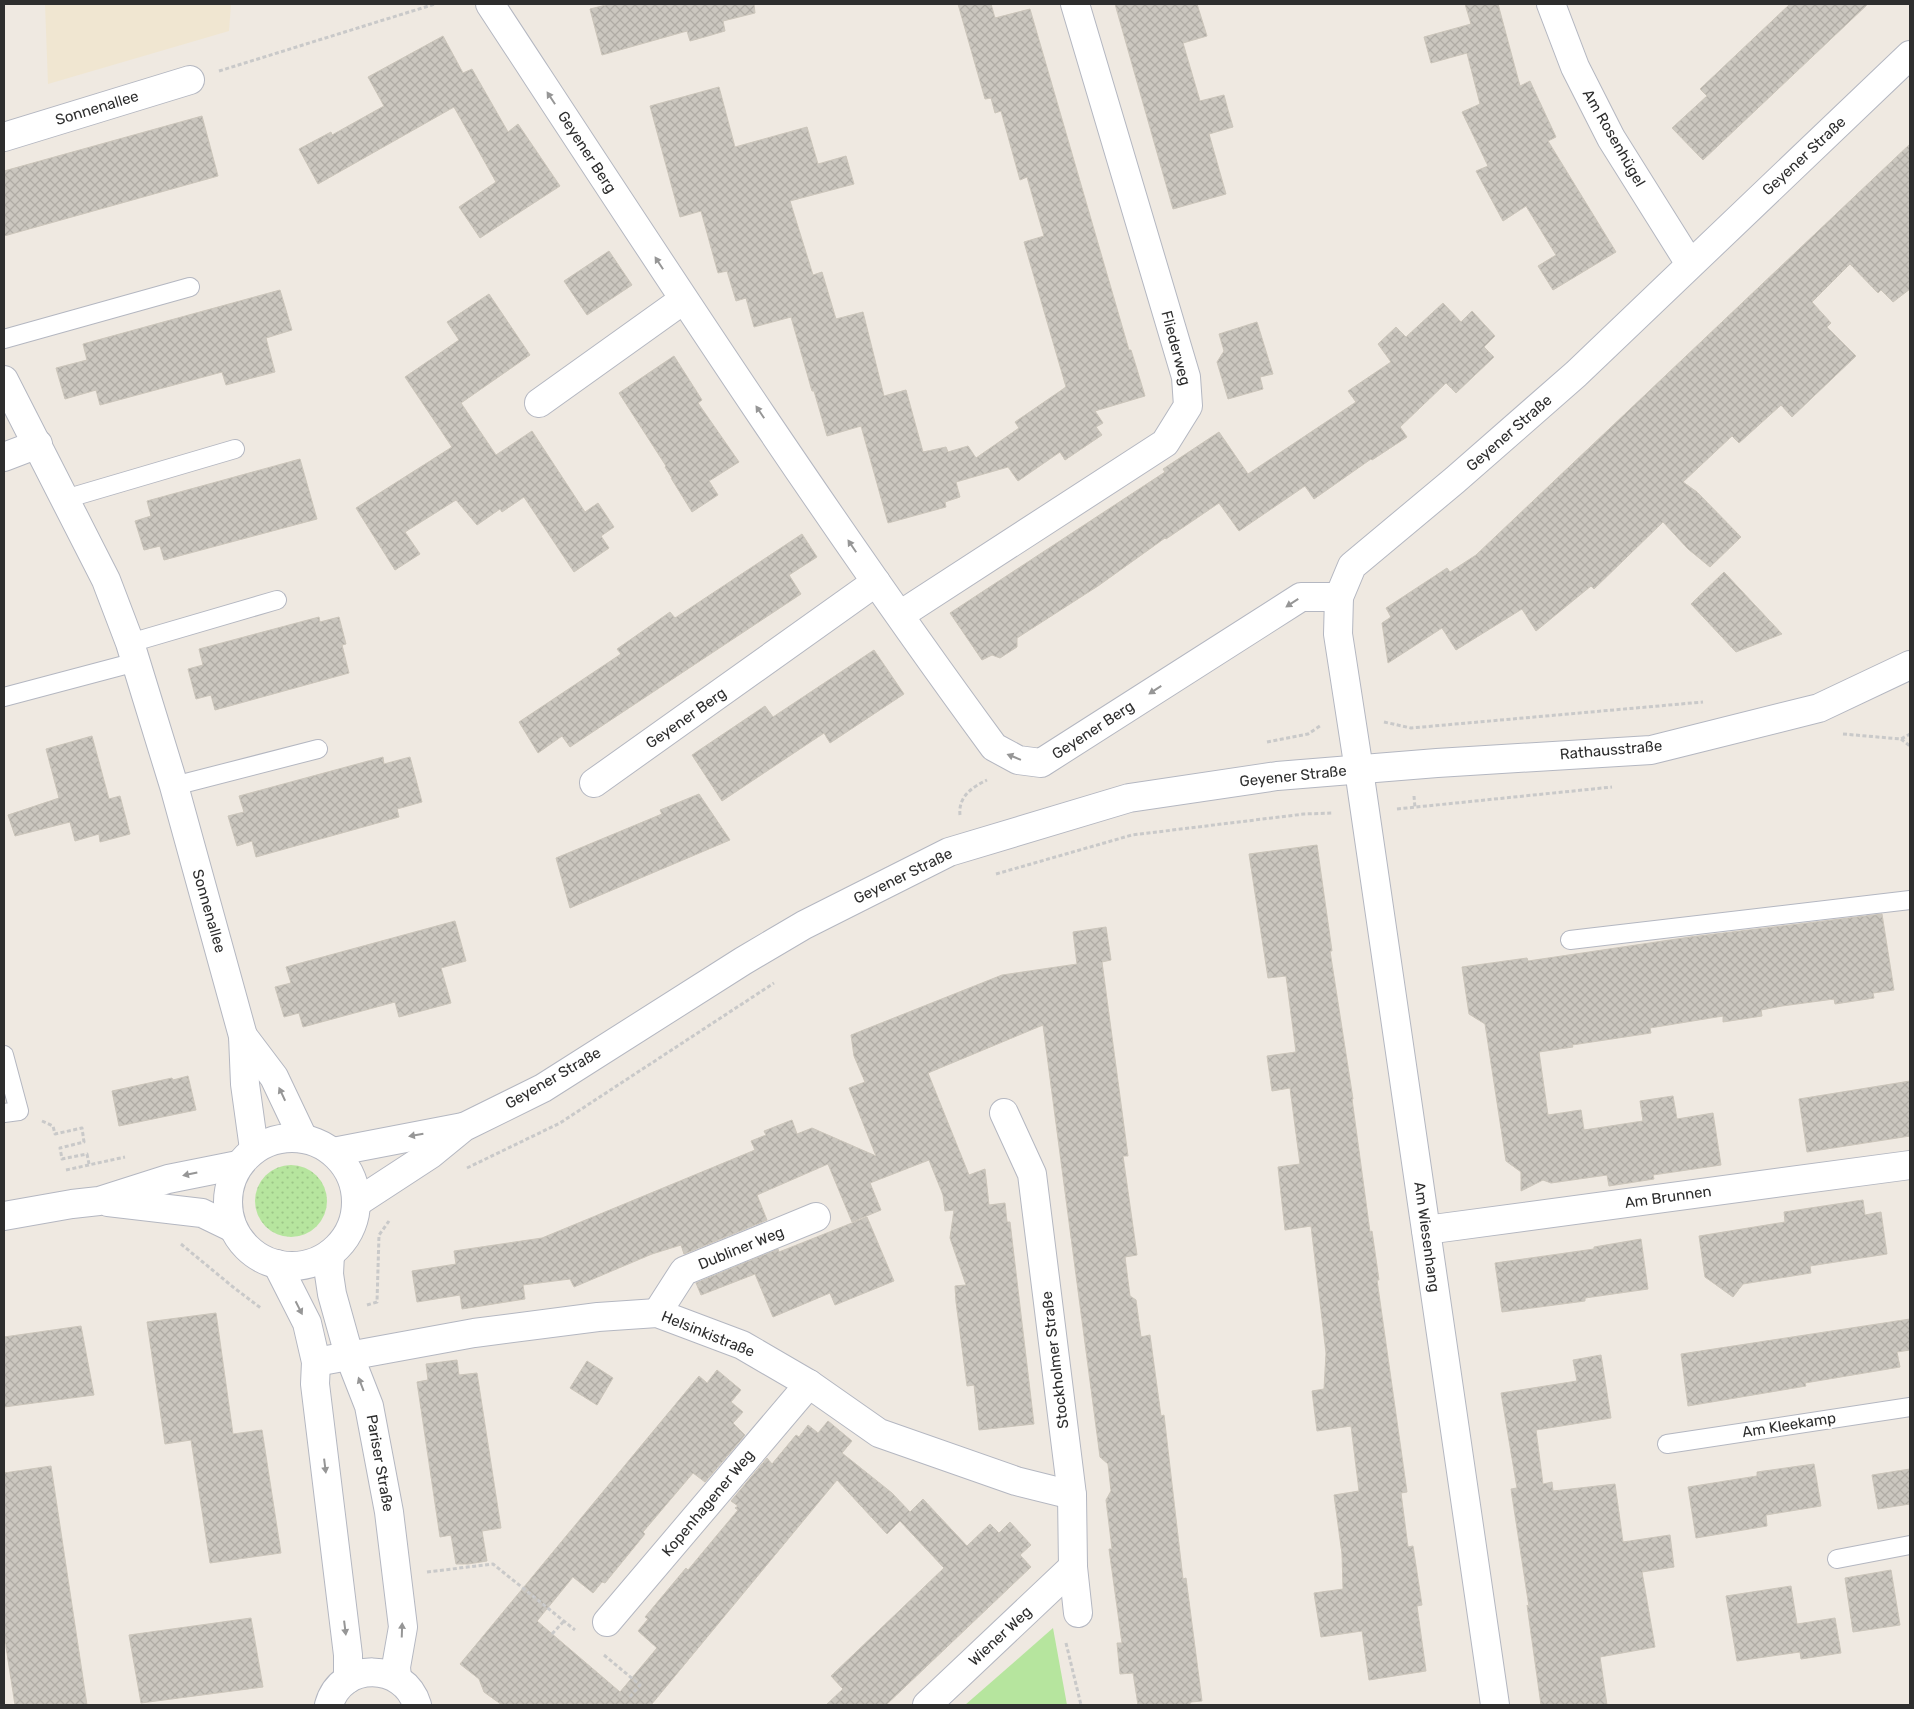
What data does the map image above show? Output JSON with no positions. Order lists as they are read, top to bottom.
{
  "streets": {
    "street": [
      "Sonnenallee",
      "Am Rosenhügel",
      "Geyener Berg",
      "Geyener Straße",
      "Fliederweg",
      "Rathausstraße",
      "Am Brunnen",
      "Am Wiesenhang",
      "Dubliner Weg",
      "Helsinkistraße",
      "Stockholmer Straße",
      "Pariser Straße",
      "Kopenhagener Weg",
      "Wiener Weg"
    ],
    "lane": ["Am Kleekamp"]
  },
  "crossings": [
    ["Sonnenallee", "Geyener Straße"],
    ["Sonnenallee", "Pariser Straße"],
    ["Am Rosenhügel", "Geyener Straße"],
    ["Geyener Berg", "Geyener Straße"],
    ["Geyener Berg", "Fliederweg"],
    ["Geyener Straße", "Rathausstraße"],
    ["Geyener Straße", "Am Wiesenhang"],
    ["Geyener Straße", "Pariser Straße"],
    ["Rathausstraße", "Am Wiesenhang"],
    ["Am Brunnen", "Am Wiesenhang"],
    ["Dubliner Weg", "Helsinkistraße"],
    ["Helsinkistraße", "Stockholmer Straße"],
    ["Helsinkistraße", "Pariser Straße"],
    ["Helsinkistraße", "Kopenhagener Weg"],
    ["Stockholmer Straße", "Wiener Weg"]
  ]
}
